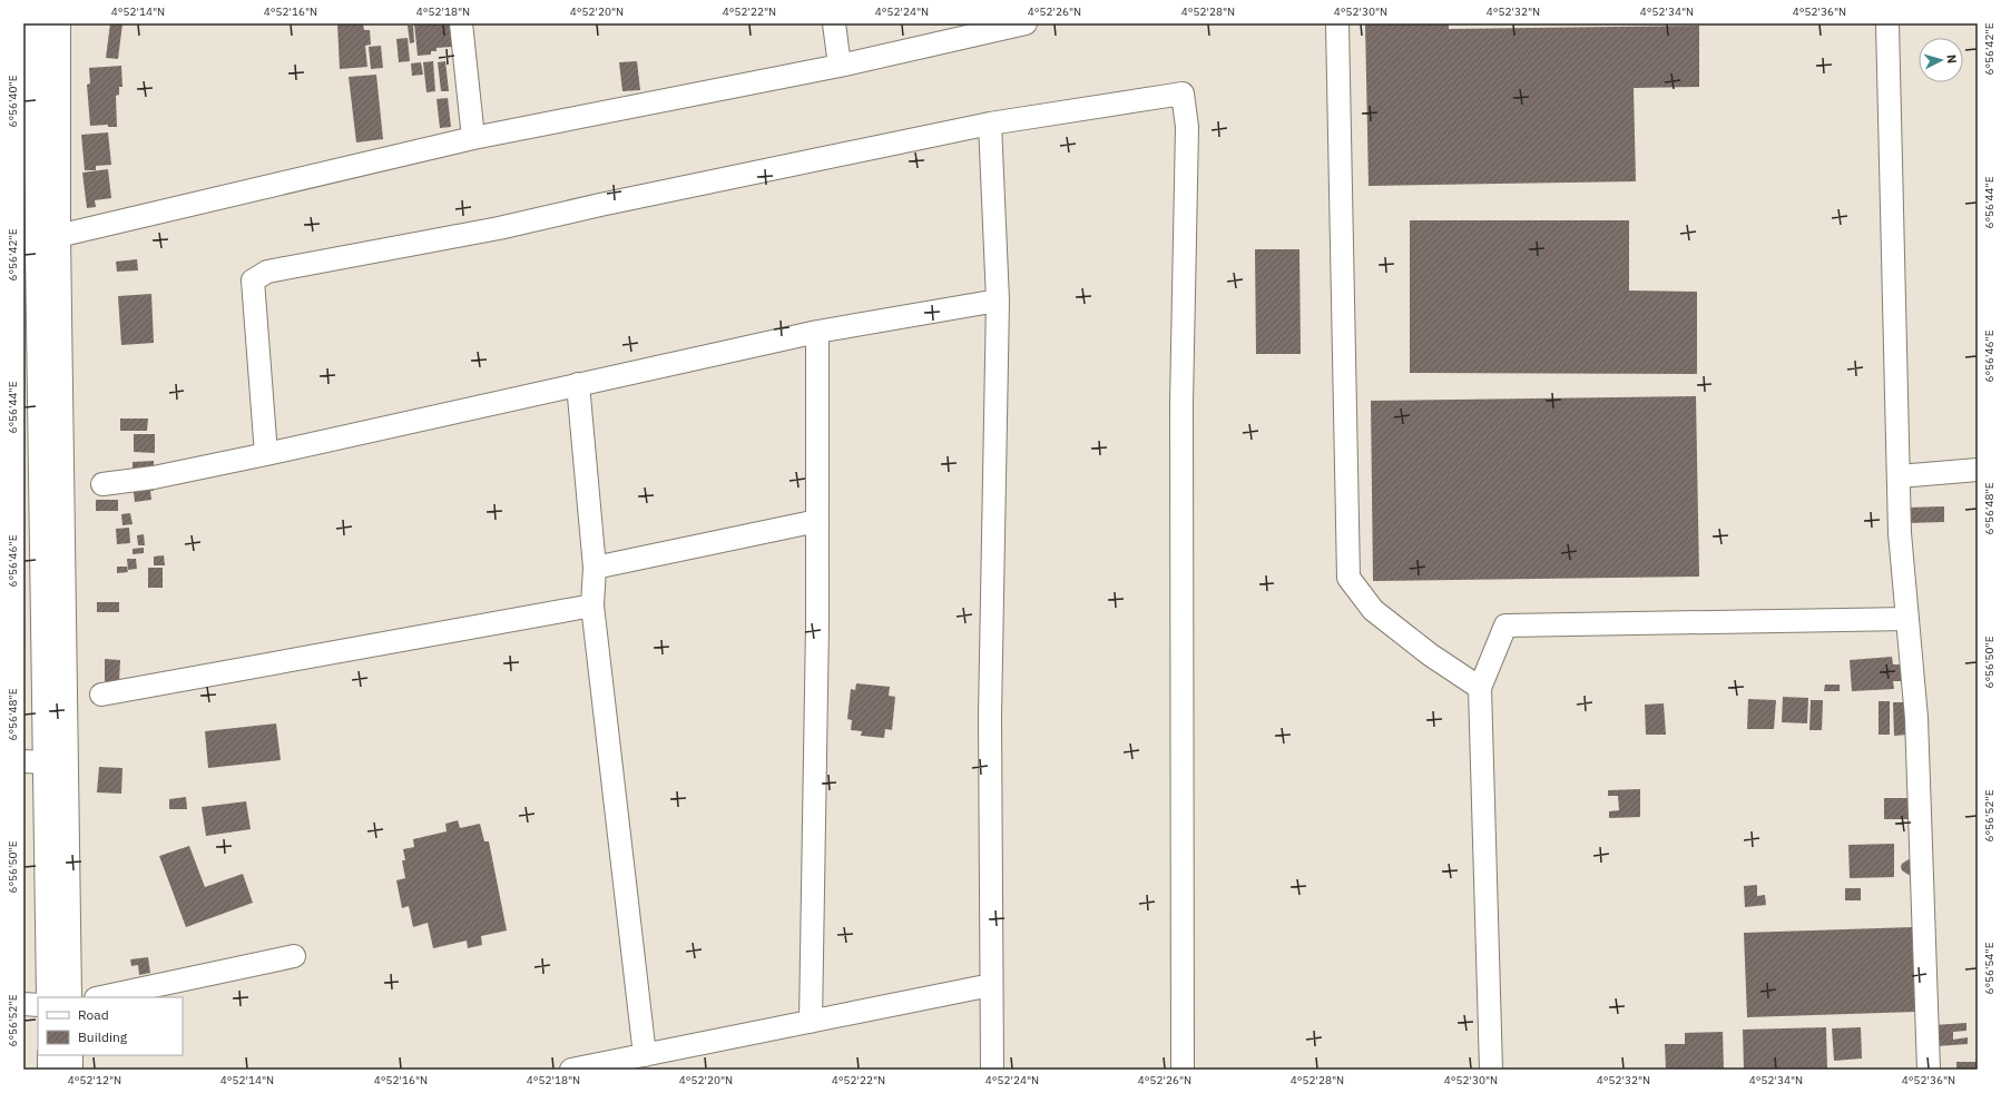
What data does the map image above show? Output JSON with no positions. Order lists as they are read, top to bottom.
{
  "legend": ["Road", "Building"],
  "north": "right",
  "coordinates": [
    "4°52'14\"N",
    "4°52'16\"N",
    "4°52'18\"N",
    "4°52'20\"N",
    "4°52'22\"N",
    "4°52'24\"N",
    "4°52'26\"N",
    "4°52'28\"N",
    "4°52'30\"N",
    "4°52'32\"N",
    "4°52'34\"N",
    "4°52'36\"N",
    "6°56'42\"E",
    "6°56'40\"E",
    "6°56'44\"E",
    "6°56'46\"E",
    "6°56'48\"E",
    "6°56'50\"E",
    "6°56'52\"E",
    "6°56'54\"E",
    "4°52'12\"N"
  ]
}
